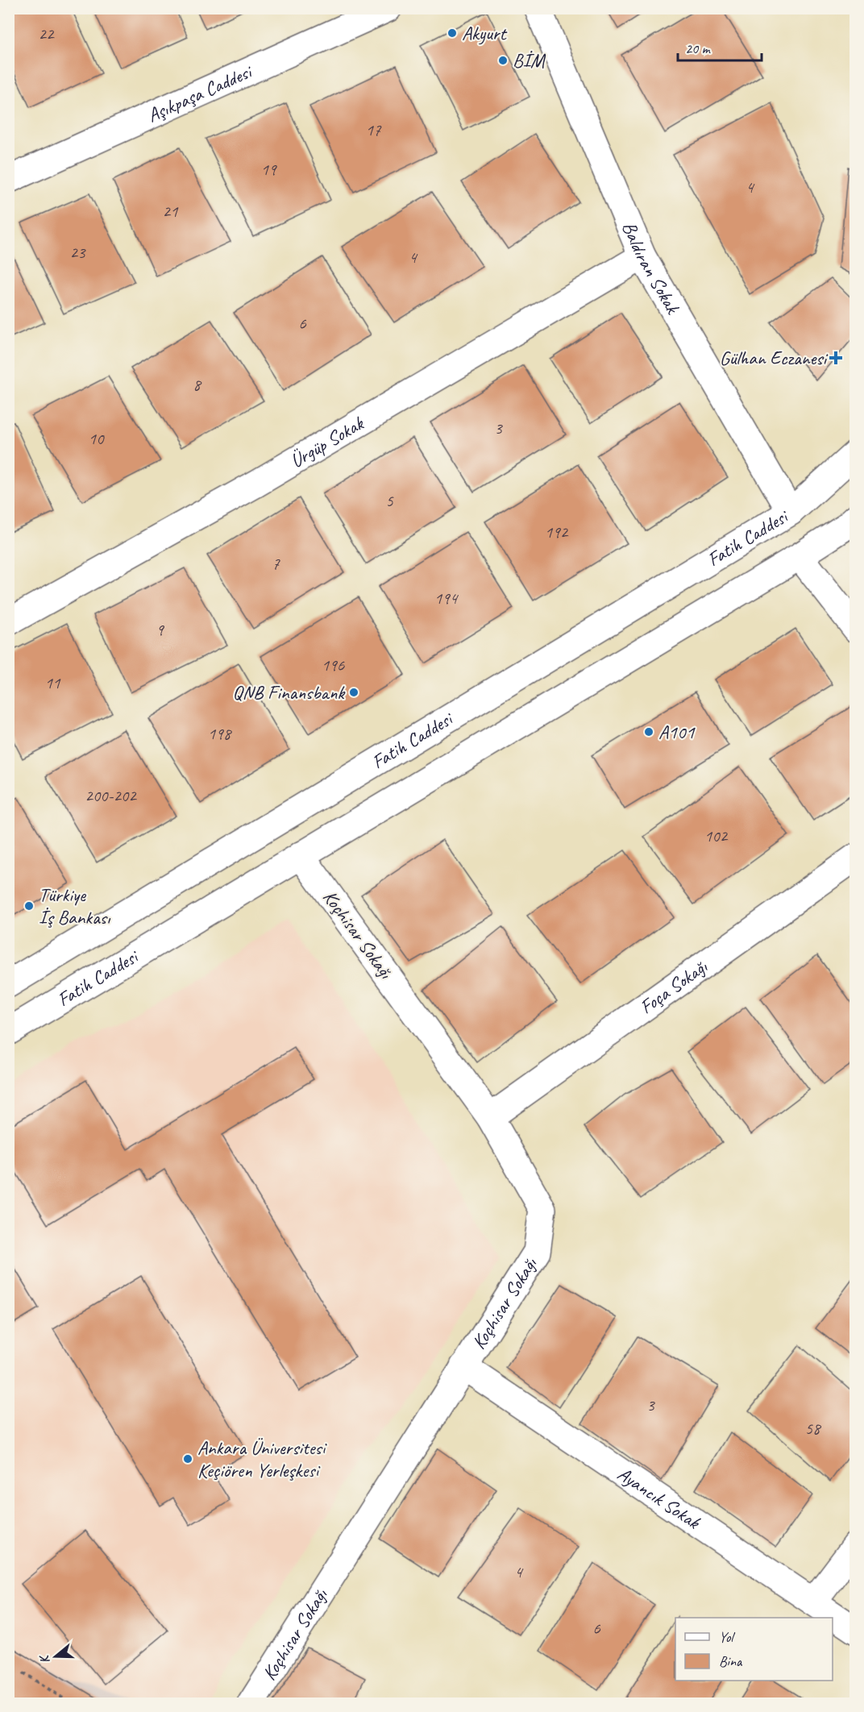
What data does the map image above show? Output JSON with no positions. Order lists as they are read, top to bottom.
{
  "streets": {
    "street": [
      "Aşıkpaşa Caddesi",
      "Baldıran Sokak",
      "Ürgüp Sokak",
      "Fatih Caddesi",
      "Koçhisar Sokağı",
      "Foça Sokağı",
      "Ayancık Sokak"
    ]
  },
  "crossings": [
    ["Baldıran Sokak", "Ürgüp Sokak"],
    ["Baldıran Sokak", "Fatih Caddesi"],
    ["Fatih Caddesi", "Koçhisar Sokağı"],
    ["Koçhisar Sokağı", "Foça Sokağı"],
    ["Koçhisar Sokağı", "Ayancık Sokak"]
  ],
  "places": {
    "other": [
      "Akyurt",
      "BİM",
      "QNB Finansbank",
      "A101",
      "Türkiye İş Bankası",
      "Ankara Üniversitesi Keçiören Yerleşkesi"
    ],
    "health": ["Gülhan Eczanesi"]
  },
  "house_numbers": [
    "22",
    "17",
    "19",
    "4",
    "21",
    "23",
    "4",
    "6",
    "8",
    "3",
    "10",
    "5",
    "192",
    "7",
    "194",
    "9",
    "196",
    "11",
    "198",
    "200-202",
    "102",
    "3",
    "58",
    "4",
    "6"
  ],
  "legend": ["Yol", "Bina"],
  "scale_bar": "20 m",
  "north": "left"
}
